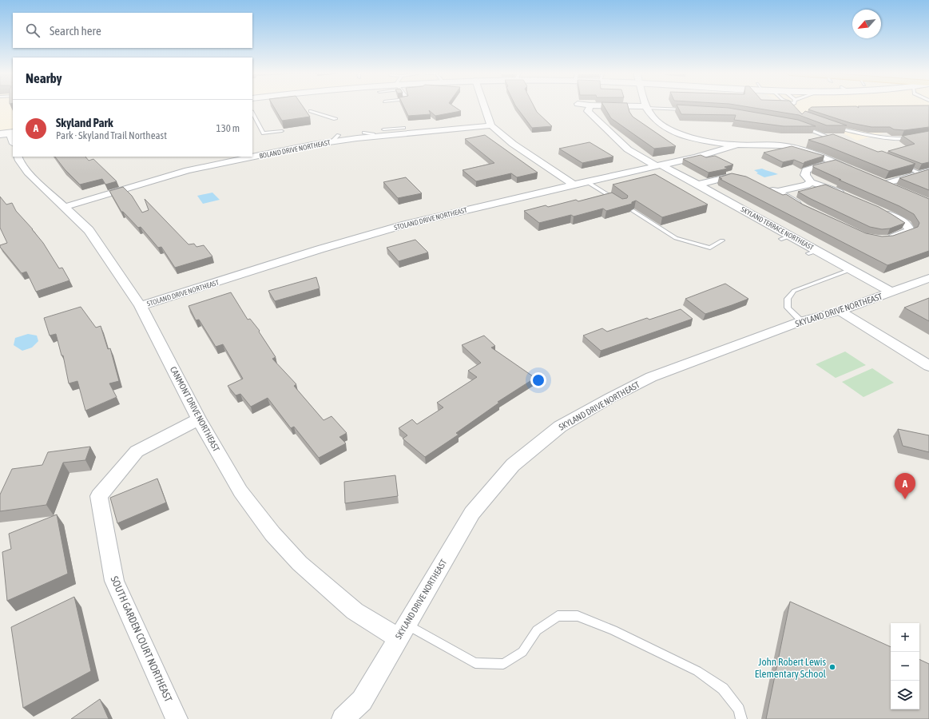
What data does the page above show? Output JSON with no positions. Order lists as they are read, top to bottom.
{
  "streets": {
    "street": [
      "BOLAND DRIVE NORTHEAST",
      "STOLAND DRIVE NORTHEAST",
      "SKYLAND TERRACE NORTHEAST",
      "SKYLAND DRIVE NORTHEAST",
      "CANMONT DRIVE NORTHEAST",
      "SOUTH GARDEN COURT NORTHEAST"
    ]
  },
  "crossings": [
    ["BOLAND DRIVE NORTHEAST", "CANMONT DRIVE NORTHEAST"],
    ["STOLAND DRIVE NORTHEAST", "SKYLAND TERRACE NORTHEAST"],
    ["STOLAND DRIVE NORTHEAST", "CANMONT DRIVE NORTHEAST"],
    ["SKYLAND TERRACE NORTHEAST", "SKYLAND DRIVE NORTHEAST"],
    ["SKYLAND DRIVE NORTHEAST", "CANMONT DRIVE NORTHEAST"],
    ["CANMONT DRIVE NORTHEAST", "SOUTH GARDEN COURT NORTHEAST"]
  ],
  "places": ["John Robert Lewis Elementary School"],
  "north": "bottom left",
  "page": {
    "search": "Search here",
    "heading": "Nearby",
    "list": [
      {
        "mark": "A",
        "name": "Skyland Park",
        "note": "Park · Skyland Trail Northeast",
        "value": "130 m"
      }
    ],
    "pins": "A",
    "map_buttons": ["+", "−"]
  }
}
